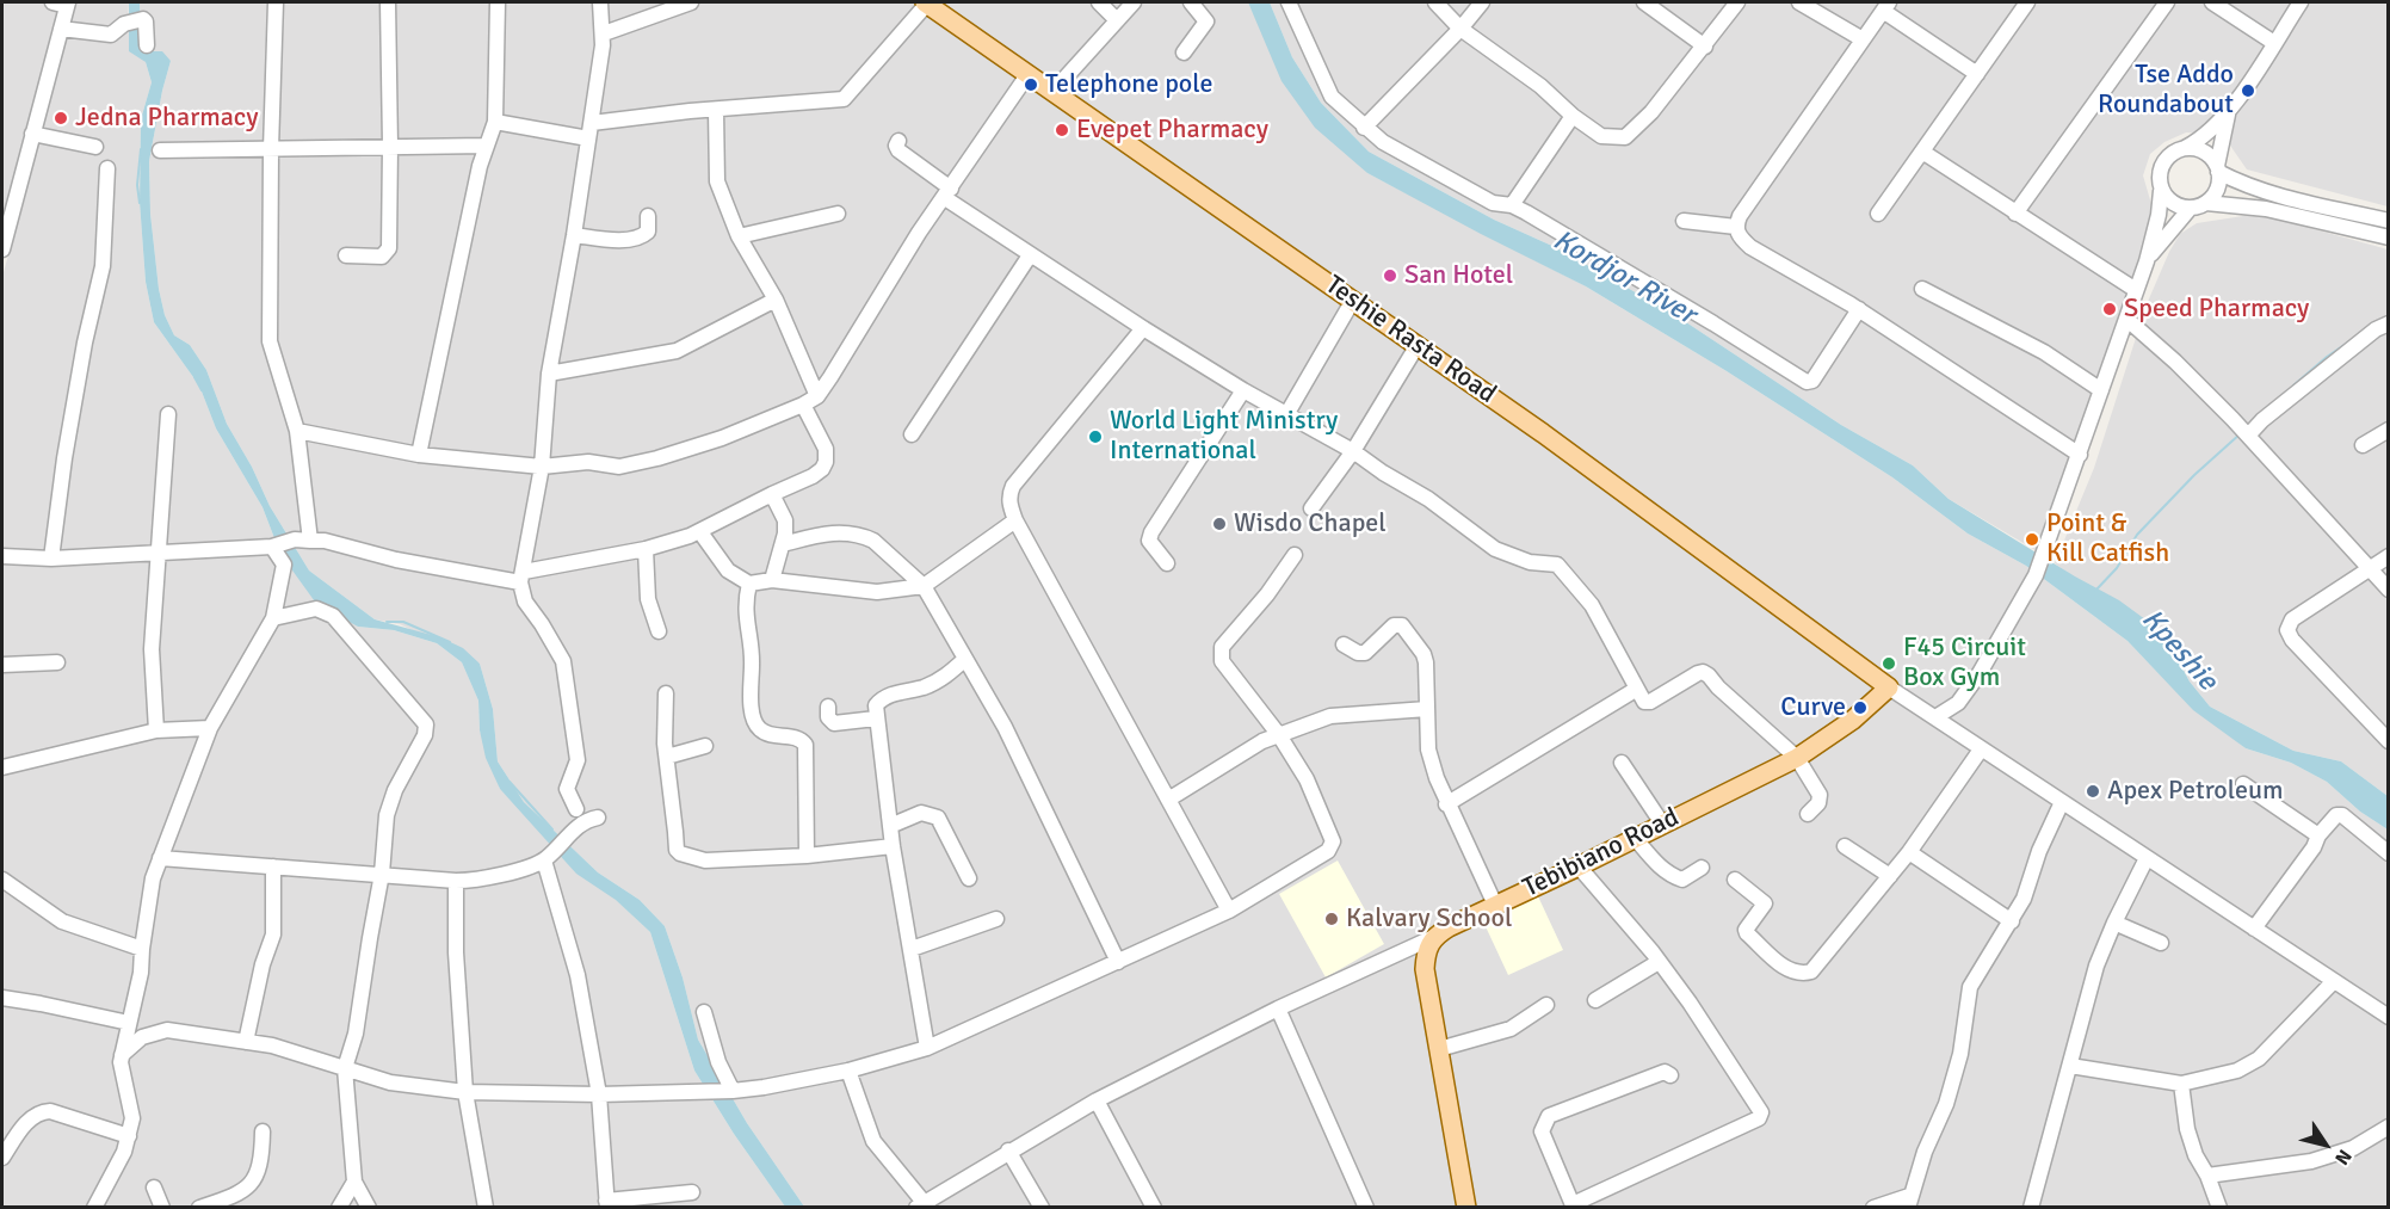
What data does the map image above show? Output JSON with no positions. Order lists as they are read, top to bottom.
{
  "streets": {
    "main road": ["Teshie Rasta Road", "Tebibiano Road"]
  },
  "crossings": [
    ["Teshie Rasta Road", "Tebibiano Road"]
  ],
  "water": ["Kordjor River", "Kpeshie"],
  "places": [
    "Telephone pole",
    "Tse Addo Roundabout",
    "Jedna Pharmacy",
    "Evepet Pharmacy",
    "San Hotel",
    "Speed Pharmacy",
    "World Light Ministry International",
    "Wisdo Chapel",
    "Point & Kill Catfish",
    "F45 Circuit Box Gym",
    "Curve",
    "Apex Petroleum",
    "Kalvary School"
  ],
  "north": "bottom right"
}
